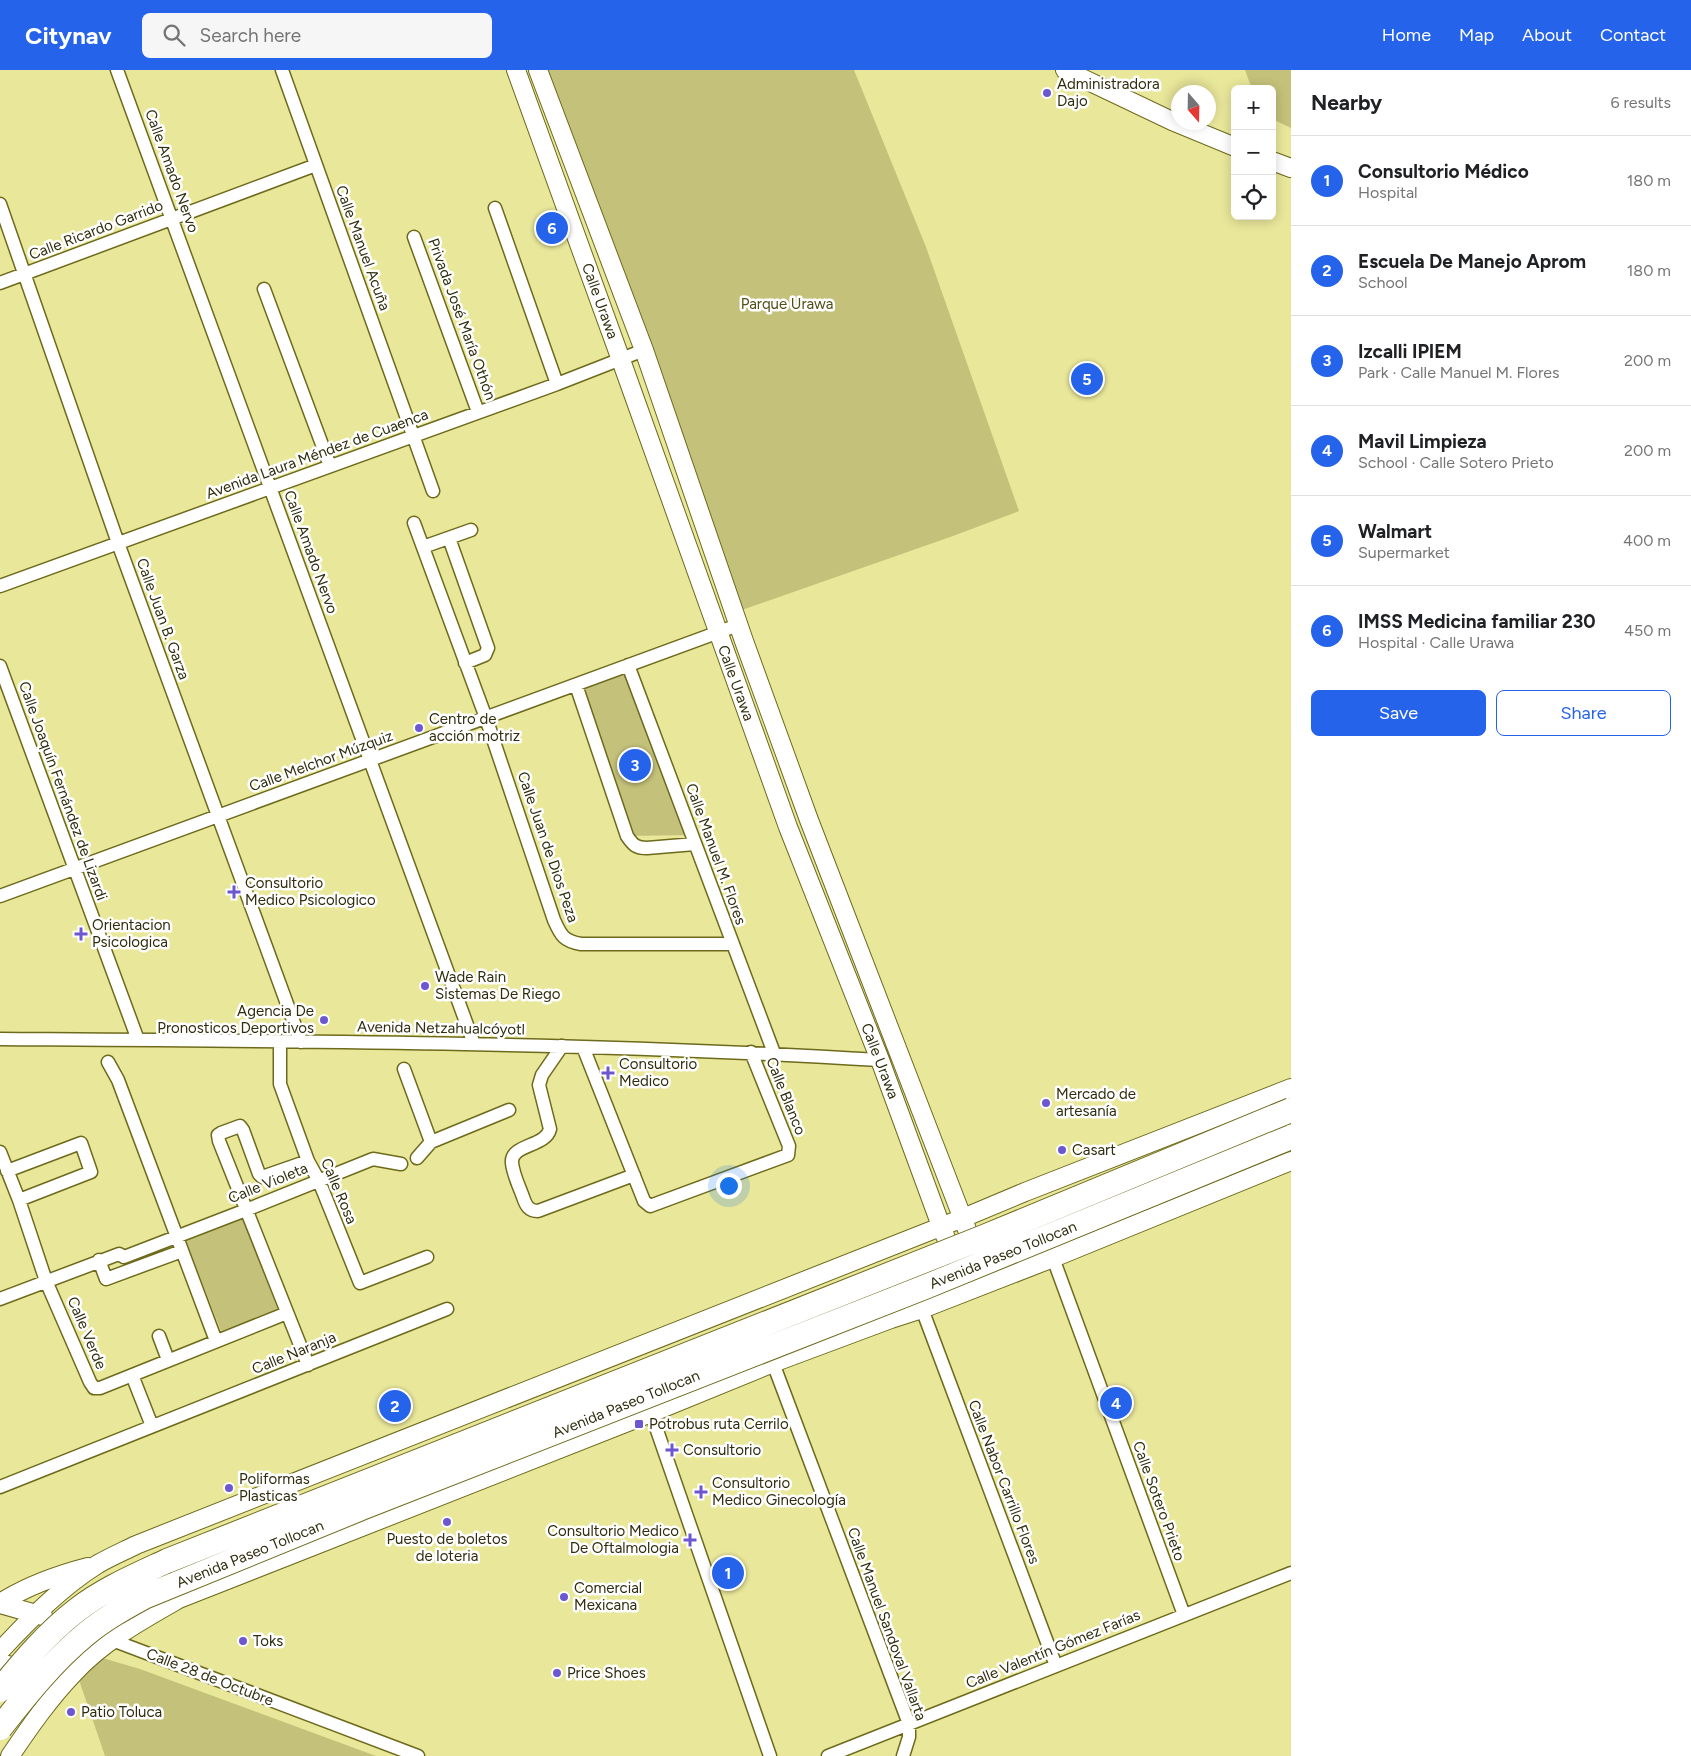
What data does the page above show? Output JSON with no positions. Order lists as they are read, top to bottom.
{
  "streets": {
    "highway": ["Avenida Paseo Tollocan"],
    "main road": ["Calle Urawa", "Calle 28 de Octubre"],
    "street": [
      "Calle Amado Nervo",
      "Calle Ricardo Garrido",
      "Calle Manuel Acuña",
      "Privada José María Othón",
      "Avenida Laura Méndez de Cuaenca",
      "Calle Juan B. Garza",
      "Calle Melchor Múzquiz",
      "Calle Joaquín Fernández de Lizardi",
      "Calle Juan de Dios Peza",
      "Calle Manuel M. Flores",
      "Avenida Netzahualcóyotl",
      "Calle Blanco",
      "Calle Violeta",
      "Calle Rosa",
      "Calle Verde",
      "Calle Naranja",
      "Calle Nabor Carrillo Flores",
      "Calle Sotero Prieto",
      "Calle Manuel Sandoval Vallarta",
      "Calle Valentín Gómez Farías"
    ]
  },
  "crossings": [
    ["Calle Amado Nervo", "Calle Ricardo Garrido"],
    ["Calle Amado Nervo", "Avenida Laura Méndez de Cuaenca"],
    ["Calle Amado Nervo", "Calle Melchor Múzquiz"],
    ["Calle Amado Nervo", "Avenida Netzahualcóyotl"],
    ["Calle Ricardo Garrido", "Calle Manuel Acuña"],
    ["Calle Ricardo Garrido", "Calle Juan B. Garza"],
    ["Calle Manuel Acuña", "Avenida Laura Méndez de Cuaenca"],
    ["Calle Urawa", "Avenida Laura Méndez de Cuaenca"],
    ["Calle Urawa", "Calle Melchor Múzquiz"],
    ["Calle Urawa", "Avenida Netzahualcóyotl"],
    ["Calle Urawa", "Avenida Paseo Tollocan"],
    ["Privada José María Othón", "Avenida Laura Méndez de Cuaenca"],
    ["Avenida Laura Méndez de Cuaenca", "Calle Juan B. Garza"],
    ["Calle Juan B. Garza", "Calle Melchor Múzquiz"],
    ["Calle Juan B. Garza", "Avenida Netzahualcóyotl"],
    ["Calle Melchor Múzquiz", "Calle Joaquín Fernández de Lizardi"],
    ["Calle Melchor Múzquiz", "Calle Juan de Dios Peza"],
    ["Calle Melchor Múzquiz", "Calle Manuel M. Flores"],
    ["Calle Joaquín Fernández de Lizardi", "Avenida Netzahualcóyotl"],
    ["Calle Juan de Dios Peza", "Calle Manuel M. Flores"],
    ["Calle Manuel M. Flores", "Avenida Netzahualcóyotl"],
    ["Avenida Netzahualcóyotl", "Calle Blanco"],
    ["Avenida Netzahualcóyotl", "Calle Rosa"],
    ["Calle Violeta", "Calle Rosa"],
    ["Calle Violeta", "Calle Verde"],
    ["Avenida Paseo Tollocan", "Calle Nabor Carrillo Flores"],
    ["Avenida Paseo Tollocan", "Calle Sotero Prieto"],
    ["Avenida Paseo Tollocan", "Calle Manuel Sandoval Vallarta"],
    ["Avenida Paseo Tollocan", "Calle 28 de Octubre"],
    ["Calle Nabor Carrillo Flores", "Calle Valentín Gómez Farías"],
    ["Calle Sotero Prieto", "Calle Valentín Gómez Farías"],
    ["Calle Manuel Sandoval Vallarta", "Calle Valentín Gómez Farías"]
  ],
  "parks": ["Parque Urawa"],
  "places": {
    "other": [
      "Administradora Dajo",
      "Centro de acción motriz",
      "Wade Rain Sistemas De Riego",
      "Agencia De Pronosticos Deportivos",
      "Mercado de artesanía",
      "Casart",
      "Poliformas Plasticas",
      "Puesto de boletos de loteria",
      "Comercial Mexicana",
      "Toks",
      "Price Shoes",
      "Patio Toluca"
    ],
    "health": [
      "Consultorio Medico Psicologico",
      "Orientacion Psicologica",
      "Consultorio Medico",
      "Consultorio",
      "Consultorio Medico Ginecología",
      "Consultorio Medico De Oftalmologia"
    ],
    "transit": ["Potrobus ruta Cerrilo"]
  },
  "north": "bottom",
  "page": {
    "header": "Citynav",
    "search": "Search here",
    "nav": [
      "Home",
      "Map",
      "About",
      "Contact"
    ],
    "heading": ["Nearby", "6 results"],
    "map_buttons": ["+", "−"],
    "list": [
      {
        "mark": "1",
        "name": "Consultorio Médico",
        "note": "Hospital",
        "value": "180 m"
      },
      {
        "mark": "2",
        "name": "Escuela De Manejo Aprom",
        "note": "School",
        "value": "180 m"
      },
      {
        "mark": "3",
        "name": "Izcalli IPIEM",
        "note": "Park · Calle Manuel M. Flores",
        "value": "200 m"
      },
      {
        "mark": "4",
        "name": "Mavil Limpieza",
        "note": "School · Calle Sotero Prieto",
        "value": "200 m"
      },
      {
        "mark": "5",
        "name": "Walmart",
        "note": "Supermarket",
        "value": "400 m"
      },
      {
        "mark": "6",
        "name": "IMSS Medicina familiar 230",
        "note": "Hospital · Calle Urawa",
        "value": "450 m"
      }
    ],
    "pins": [
      "6",
      "5",
      "3",
      "4",
      "2",
      "1"
    ],
    "buttons": ["Save", "Share"]
  }
}
